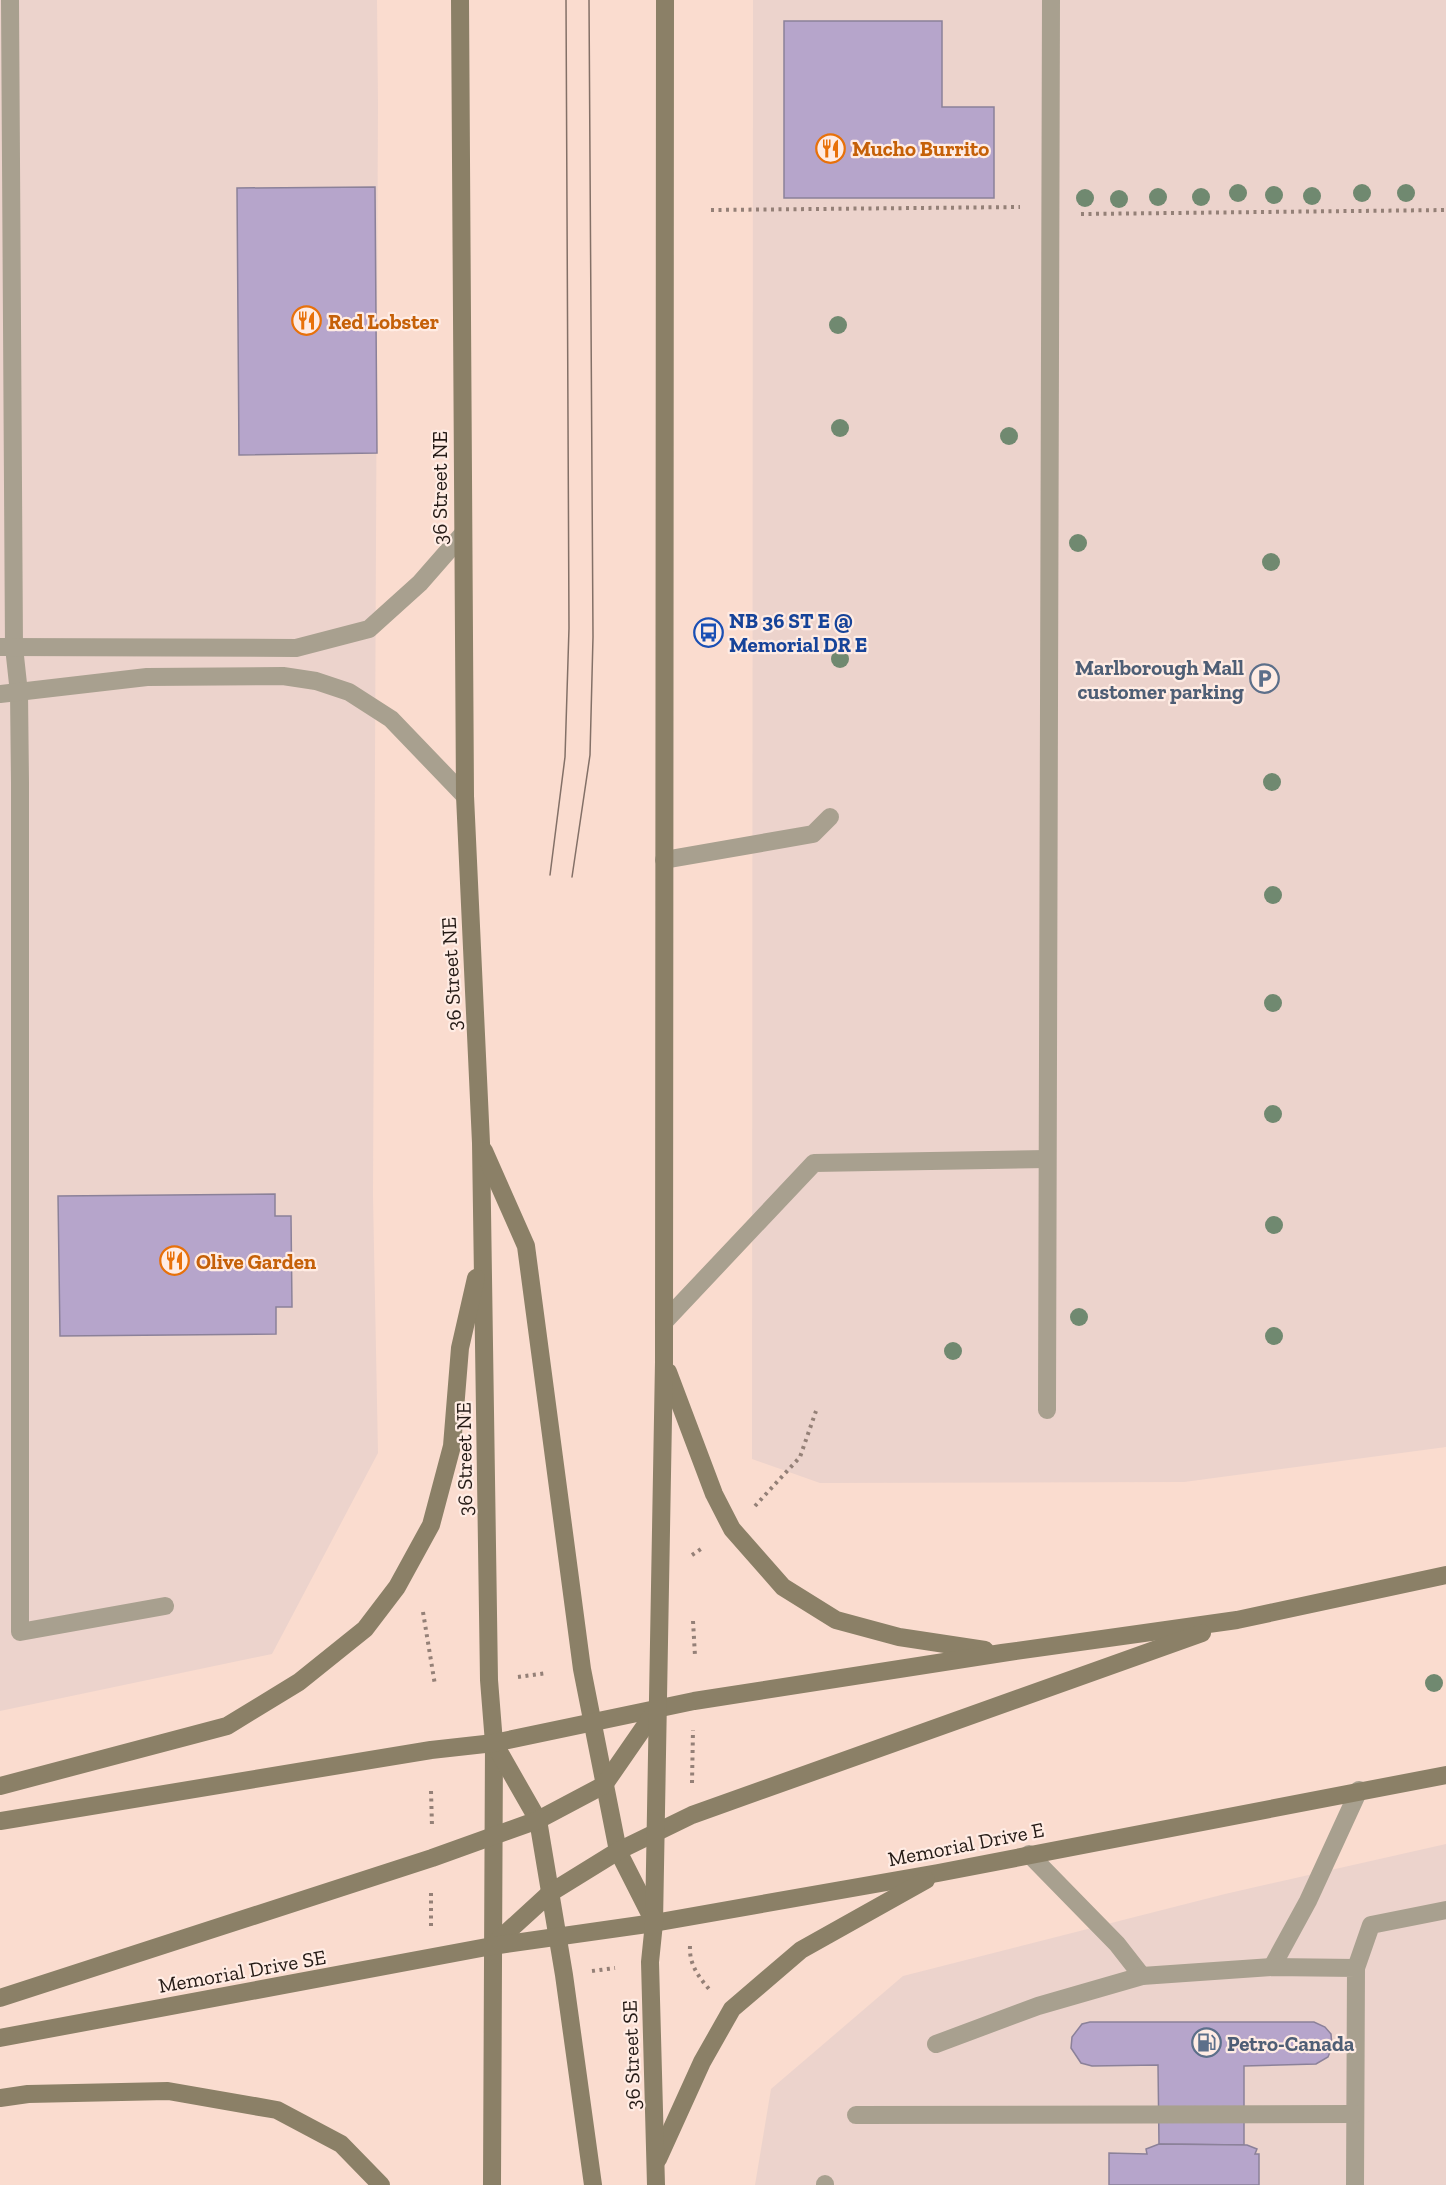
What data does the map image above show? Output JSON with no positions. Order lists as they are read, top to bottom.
{
  "streets": {
    "main road": [
      "36 Street NE",
      "Memorial Drive E",
      "Memorial Drive SE",
      "36 Street SE"
    ]
  },
  "crossings": [
    ["36 Street NE", "Memorial Drive E"],
    ["36 Street NE", "Memorial Drive SE"],
    ["Memorial Drive E", "Memorial Drive SE"],
    ["Memorial Drive E", "36 Street SE"]
  ],
  "places": {
    "restaurant": ["Mucho Burrito", "Red Lobster", "Olive Garden"],
    "bus stop": ["NB 36 ST E @ Memorial DR E"],
    "parking": ["Marlborough Mall customer parking"],
    "fuel station": ["Petro-Canada"]
  }
}
